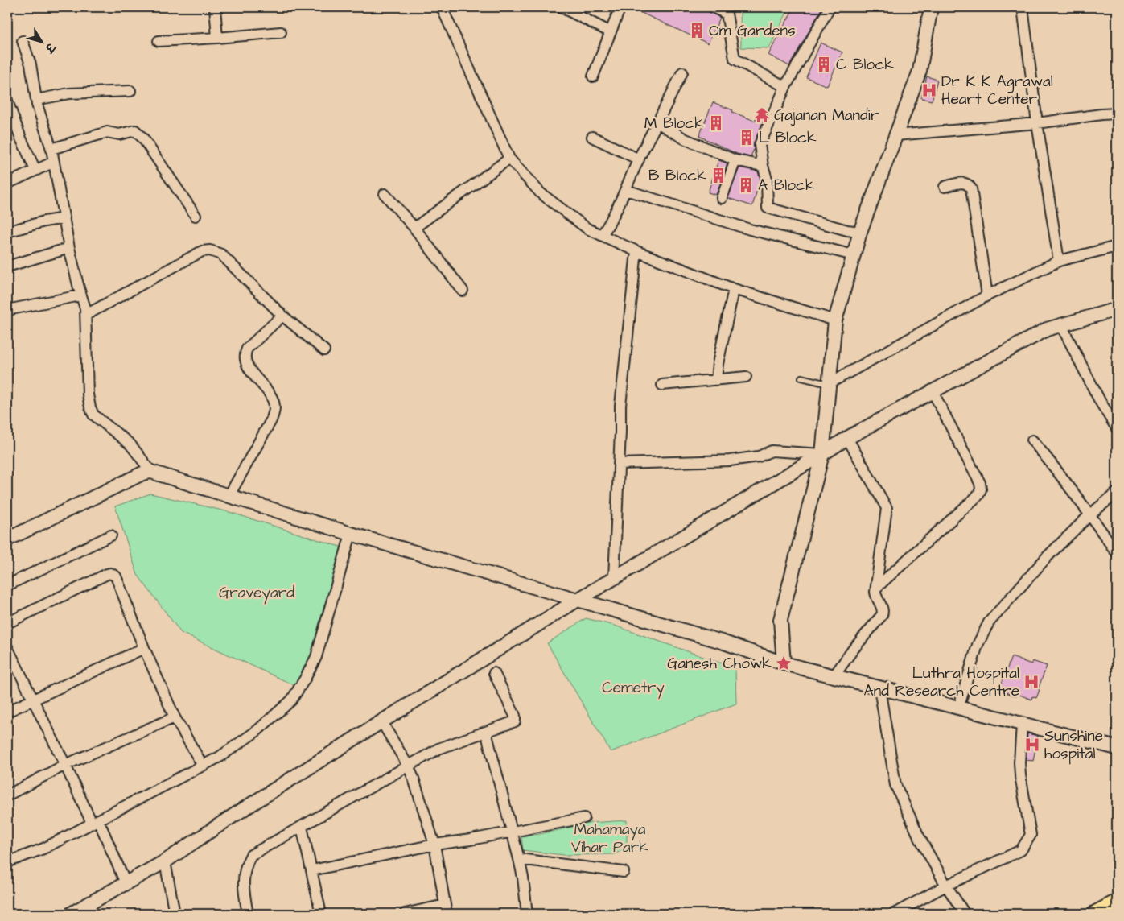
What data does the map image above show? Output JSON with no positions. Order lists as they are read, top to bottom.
{
  "parks": ["Graveyard", "Cemetry", "Mahamaya Vihar Park"],
  "places": {
    "building": [
      "Om Gardens",
      "C Block",
      "M Block",
      "L Block",
      "B Block",
      "A Block"
    ],
    "hospital": ["Dr K K Agrawal Heart Center", "Luthra Hospital And Research Centre", "Sunshine hospital"],
    "temple": ["Gajanan Mandir"],
    "place": ["Ganesh Chowk"]
  },
  "north": "bottom right"
}
